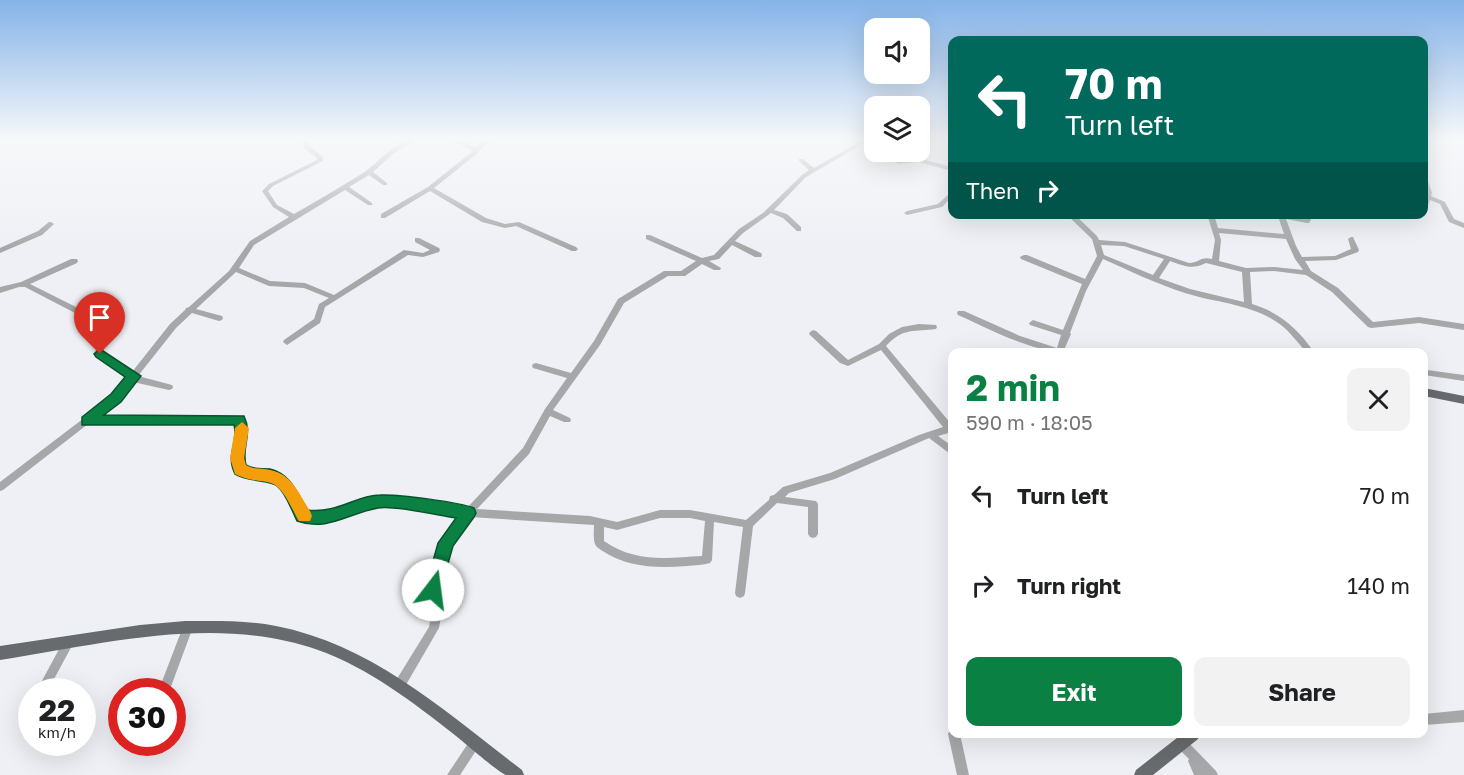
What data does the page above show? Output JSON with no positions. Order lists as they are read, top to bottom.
{
  "page": {
    "turn": ["70 m", "Turn left"],
    "then": "Then",
    "heading": ["2 min", "590 m · 18:05"],
    "list": [
      {
        "name": "Turn left",
        "value": "70 m"
      },
      {
        "name": "Turn right",
        "value": "140 m"
      }
    ],
    "buttons": ["Exit", "Share"],
    "speed": "22 km/h",
    "limit": "30"
  }
}
